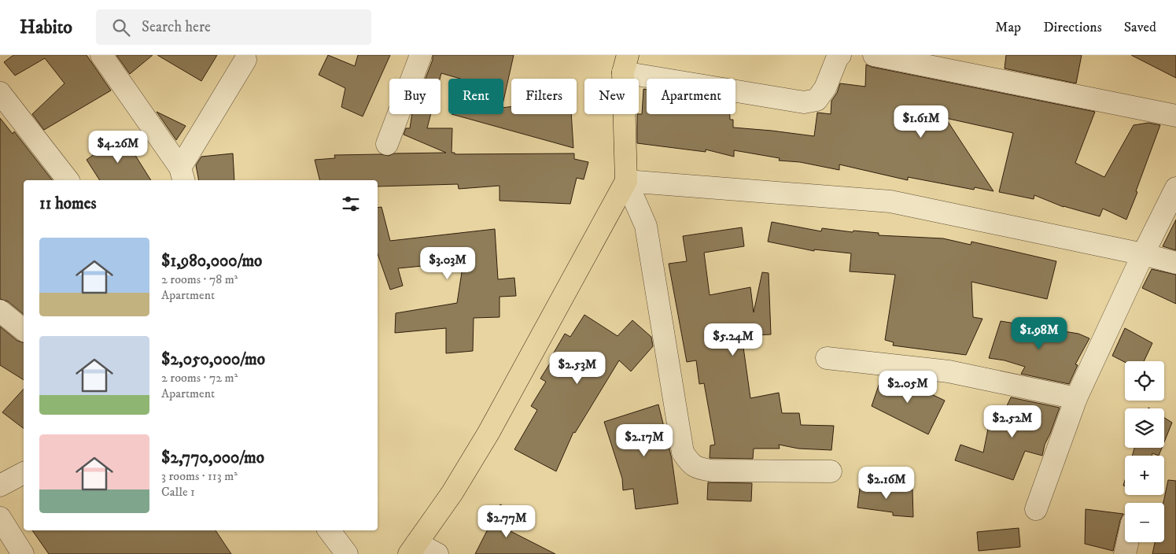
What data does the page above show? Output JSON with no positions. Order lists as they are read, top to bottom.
{
  "page": {
    "header": "Habito",
    "search": "Search here",
    "nav": ["Map", "Directions", "Saved"],
    "chip": [
      "Buy",
      "Rent",
      "Filters",
      "New",
      "Apartment"
    ],
    "price": [
      "$1.61M",
      "$4.26M",
      "$3.03M",
      "$1.98M",
      "$5.24M",
      "$2.53M",
      "$2.05M",
      "$2.52M",
      "$2.17M",
      "$2.16M",
      "$2.77M"
    ],
    "heading": "11 homes",
    "list": [
      {
        "name": "$1,980,000/mo",
        "note": "2 rooms · 78 m² · Apartment"
      },
      {
        "name": "$2,050,000/mo",
        "note": "2 rooms · 72 m² · Apartment"
      },
      {
        "name": "$2,770,000/mo",
        "note": "3 rooms · 113 m² · Calle 1"
      }
    ],
    "map_buttons": ["+", "−"]
  }
}
